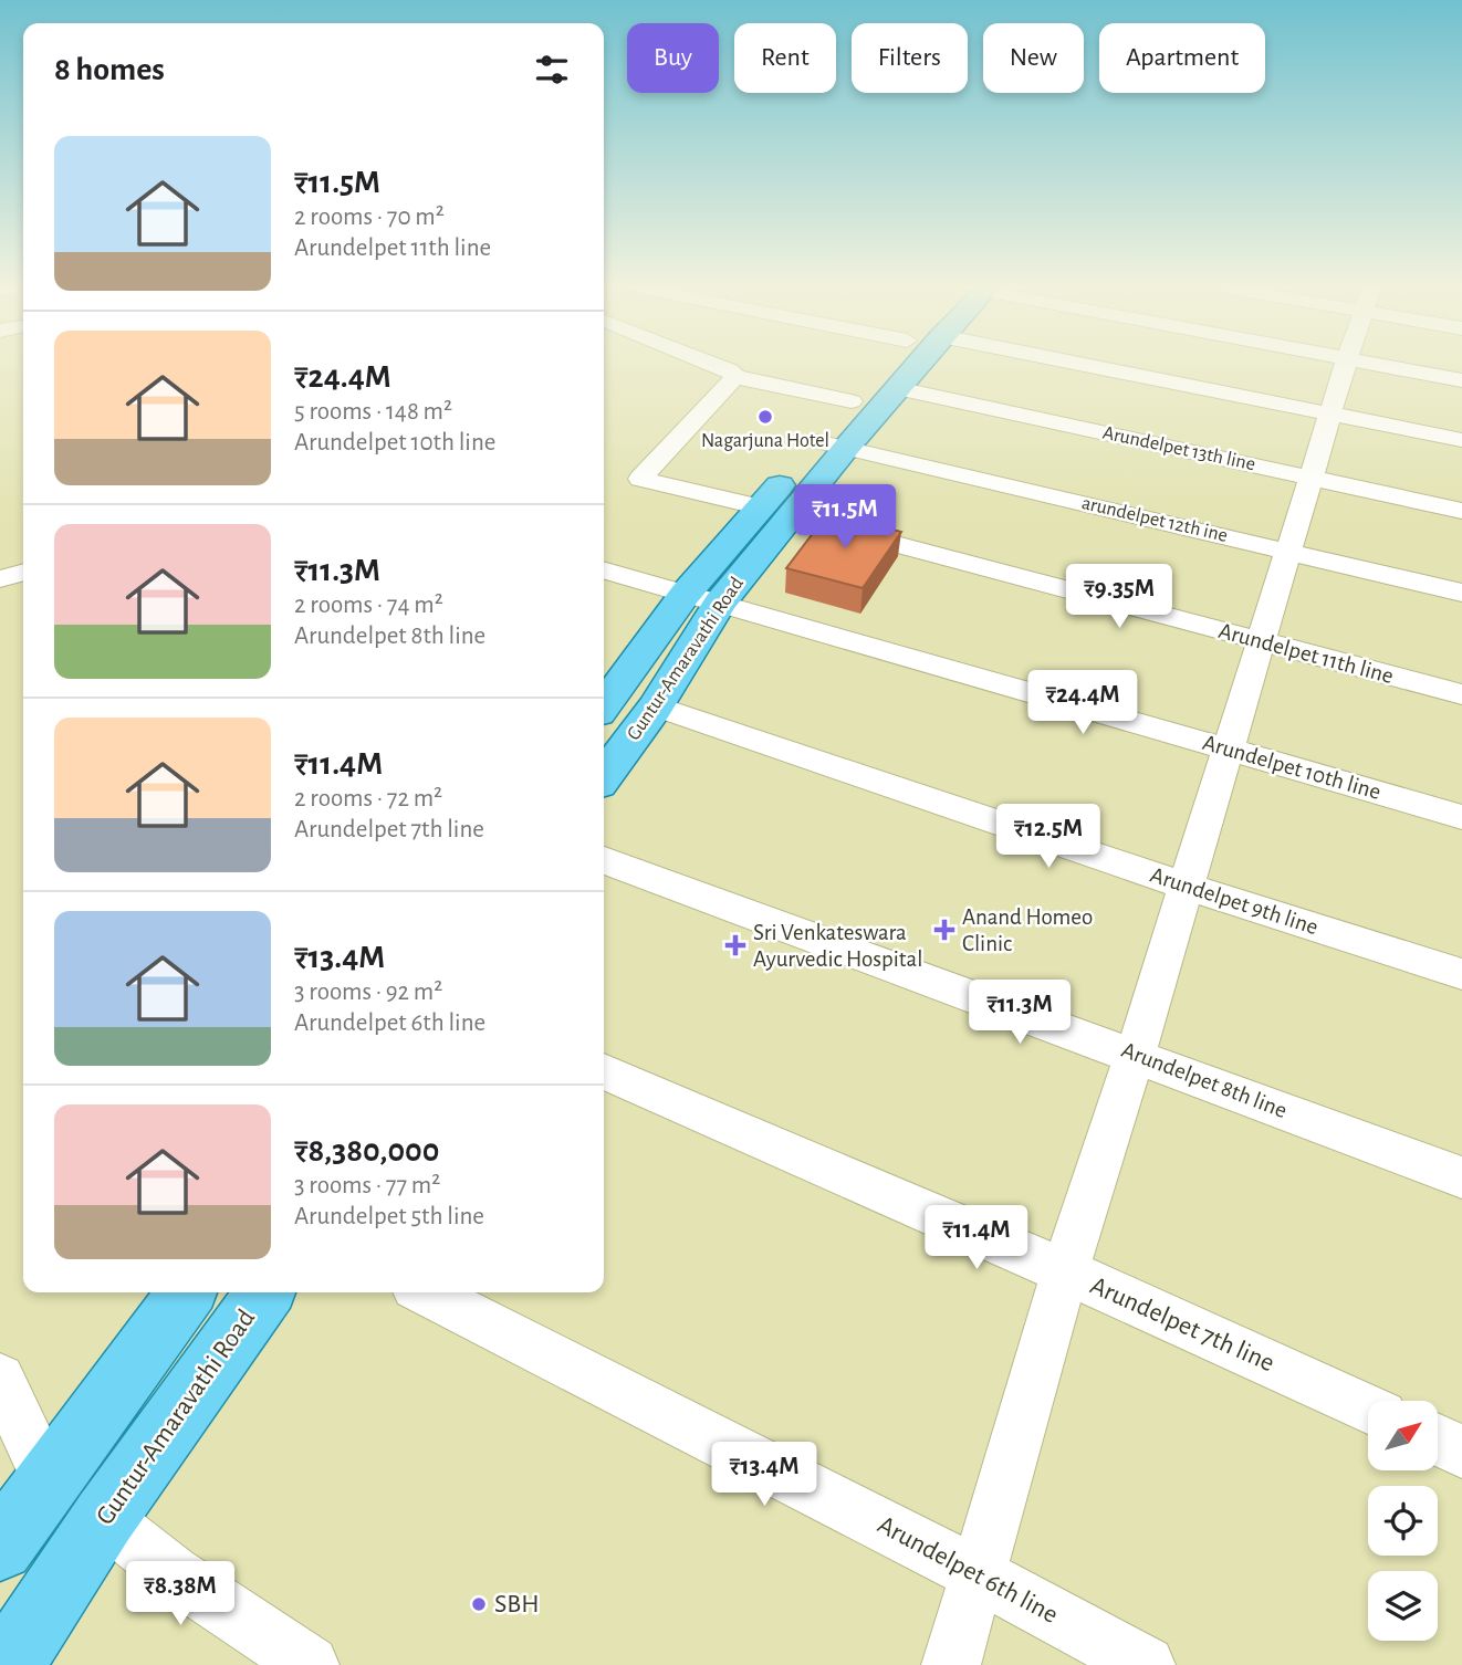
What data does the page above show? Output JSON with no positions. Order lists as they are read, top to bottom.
{
  "streets": {
    "main road": ["Guntur-Amaravathi Road"],
    "street": [
      "Arundelpet 13th line",
      "arundelpet 12th ine",
      "Arundelpet 11th line",
      "Arundelpet 10th line",
      "Arundelpet 9th line",
      "Arundelpet 8th line",
      "Arundelpet 7th line",
      "Arundelpet 6th line"
    ]
  },
  "crossings": [
    ["Arundelpet 13th line", "Guntur-Amaravathi Road"],
    ["arundelpet 12th ine", "Guntur-Amaravathi Road"],
    ["Arundelpet 11th line", "Guntur-Amaravathi Road"],
    ["Guntur-Amaravathi Road", "Arundelpet 10th line"],
    ["Guntur-Amaravathi Road", "Arundelpet 9th line"]
  ],
  "places": {
    "other": ["Nagarjuna Hotel", "SBH"],
    "health": ["Anand Homeo Clinic", "Sri Venkateswara Ayurvedic Hospital"]
  },
  "north": "top right",
  "page": {
    "chip": [
      "Buy",
      "Rent",
      "Filters",
      "New",
      "Apartment"
    ],
    "heading": "8 homes",
    "list": [
      {
        "name": "₹11.5M",
        "note": "2 rooms · 70 m² · Arundelpet 11th line"
      },
      {
        "name": "₹24.4M",
        "note": "5 rooms · 148 m² · Arundelpet 10th line"
      },
      {
        "name": "₹11.3M",
        "note": "2 rooms · 74 m² · Arundelpet 8th line"
      },
      {
        "name": "₹11.4M",
        "note": "2 rooms · 72 m² · Arundelpet 7th line"
      },
      {
        "name": "₹13.4M",
        "note": "3 rooms · 92 m² · Arundelpet 6th line"
      },
      {
        "name": "₹8,380,000",
        "note": "3 rooms · 77 m² · Arundelpet 5th line"
      }
    ],
    "price": [
      "₹11.5M",
      "₹9.35M",
      "₹24.4M",
      "₹12.5M",
      "₹11.3M",
      "₹11.4M",
      "₹13.4M",
      "₹8.38M"
    ]
  }
}
